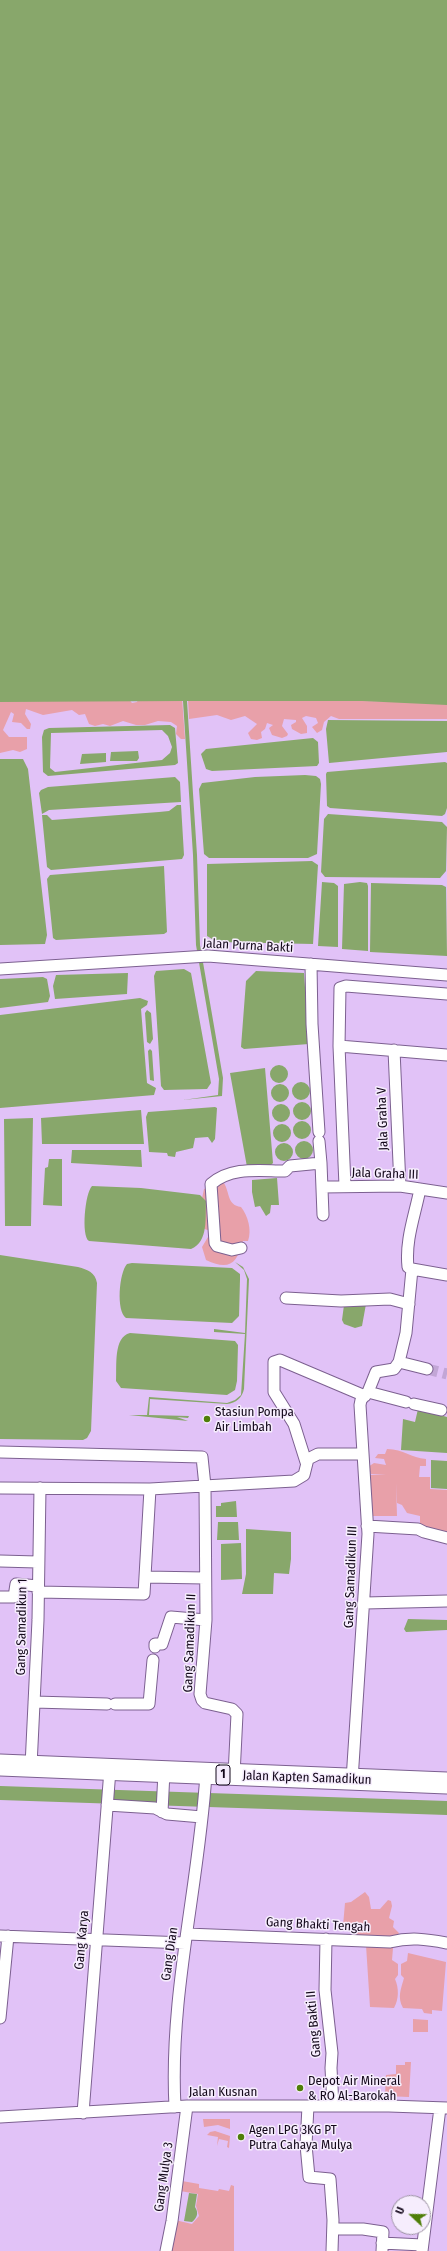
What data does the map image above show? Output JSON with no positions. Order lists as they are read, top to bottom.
{
  "streets": {
    "highway": ["1", "Jalan Kapten Samadikun"],
    "street": [
      "Jalan Purna Bakti",
      "Jala Graha V",
      "Jala Graha III",
      "Gang Samadikun III",
      "Gang Samadikun 1",
      "Gang Samadikun II",
      "Gang Bhakti Tengah",
      "Gang Karya",
      "Gang Dian",
      "Gang Bakti II",
      "Jalan Kusnan",
      "Gang Mulya 3"
    ]
  },
  "crossings": [
    ["Jala Graha V", "Jala Graha III"],
    ["Gang Samadikun III", "Jalan Kapten Samadikun"],
    ["Gang Samadikun 1", "Jalan Kapten Samadikun"],
    ["Gang Samadikun II", "Jalan Kapten Samadikun"],
    ["Jalan Kapten Samadikun", "Gang Karya"],
    ["Jalan Kapten Samadikun", "Gang Dian"],
    ["Gang Bhakti Tengah", "Gang Karya"],
    ["Gang Bhakti Tengah", "Gang Dian"],
    ["Gang Bhakti Tengah", "Gang Bakti II"],
    ["Gang Karya", "Jalan Kusnan"],
    ["Gang Dian", "Jalan Kusnan"],
    ["Gang Bakti II", "Jalan Kusnan"],
    ["Jalan Kusnan", "Gang Mulya 3"]
  ],
  "places": ["Stasiun Pompa Air Limbah", "Depot Air Mineral & RO Al-Barokah", "Agen LPG 3KG PT Putra Cahaya Mulya"],
  "north": "left"
}
